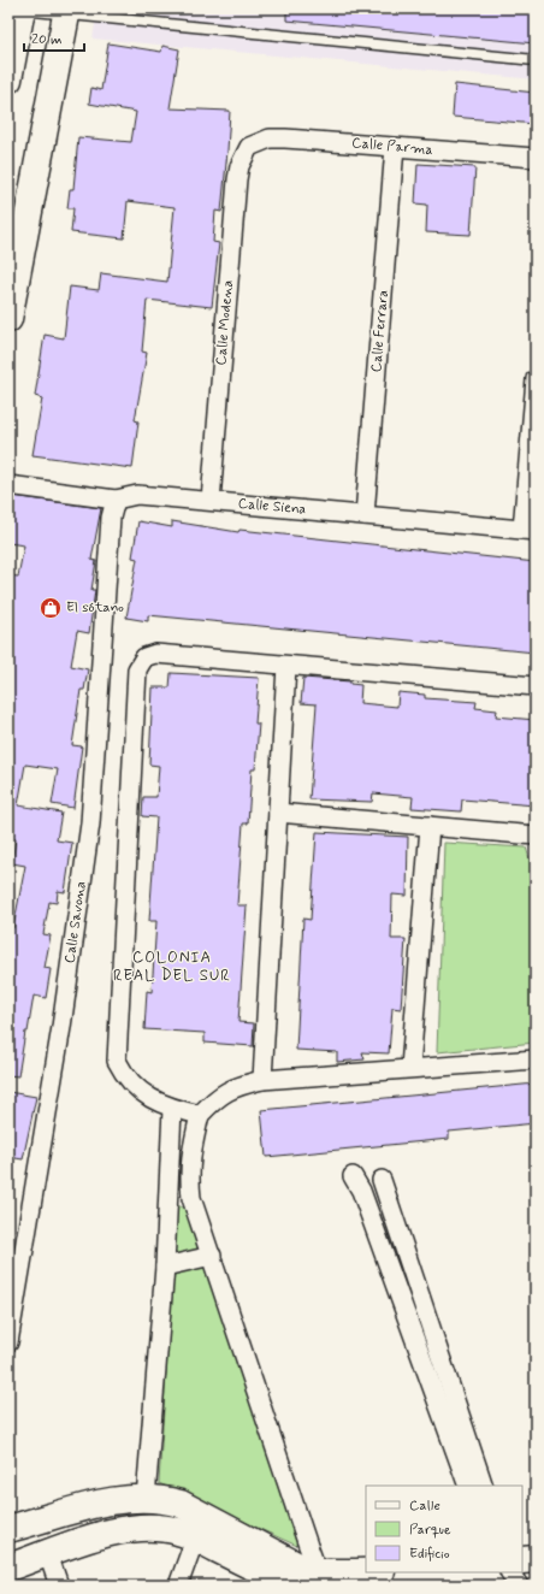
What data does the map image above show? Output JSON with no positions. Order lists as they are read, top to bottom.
{
  "streets": {
    "street": [
      "Calle Parma",
      "Calle Modena",
      "Calle Ferrara",
      "Calle Siena",
      "Calle Savona"
    ]
  },
  "crossings": [
    ["Calle Parma", "Calle Modena"],
    ["Calle Parma", "Calle Ferrara"],
    ["Calle Modena", "Calle Siena"],
    ["Calle Ferrara", "Calle Siena"],
    ["Calle Siena", "Calle Savona"]
  ],
  "districts": ["COLONIA REAL DEL SUR"],
  "places": {
    "shop": ["El sótano"]
  },
  "legend": ["Calle", "Parque", "Edificio"],
  "scale_bar": "20 m"
}
